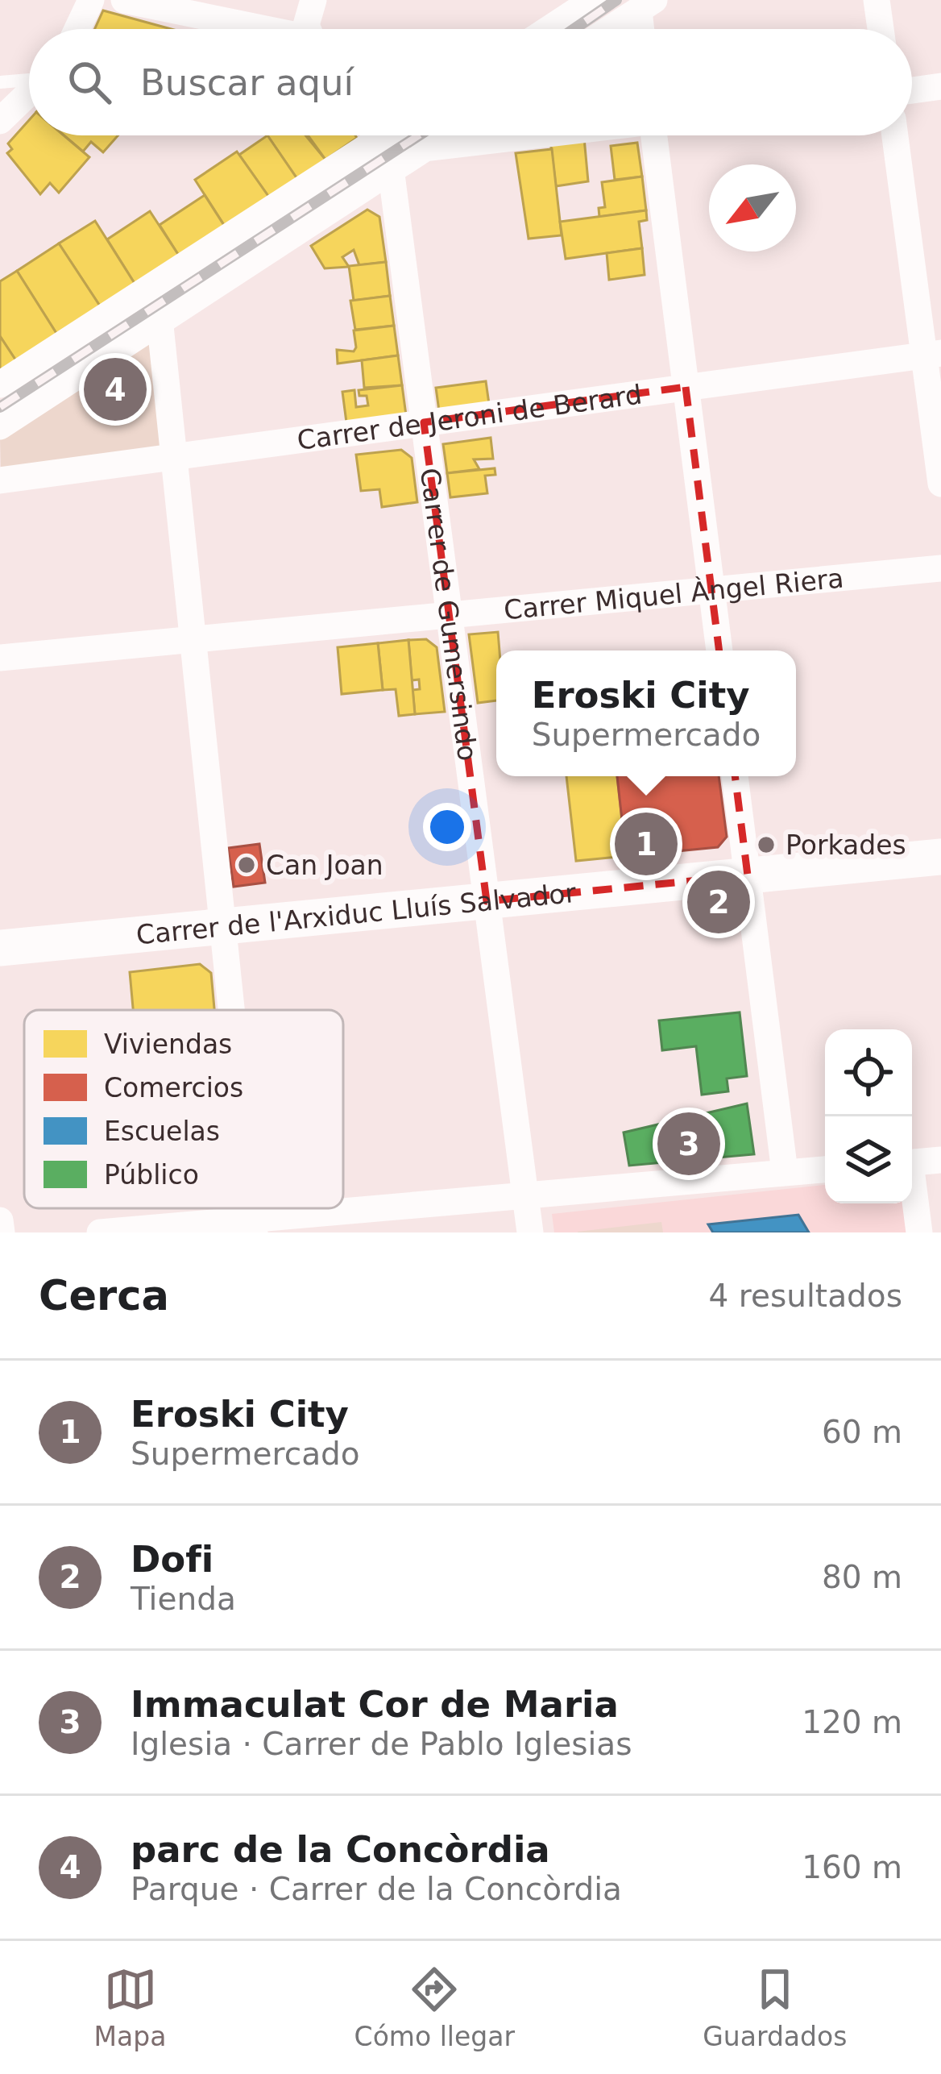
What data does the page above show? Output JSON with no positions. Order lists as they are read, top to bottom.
{
  "streets": {
    "street": [
      "Carrer de Jeroni de Berard",
      "Carrer Miquel Àngel Riera",
      "Carrer de Gumersindo",
      "Carrer de l'Arxiduc Lluís Salvador"
    ]
  },
  "crossings": [
    ["Carrer de Jeroni de Berard", "Carrer de Gumersindo"],
    ["Carrer Miquel Àngel Riera", "Carrer de Gumersindo"],
    ["Carrer de Gumersindo", "Carrer de l'Arxiduc Lluís Salvador"]
  ],
  "places": ["Porkades", "Can Joan"],
  "legend": [
    "Viviendas",
    "Comercios",
    "Escuelas",
    "Público"
  ],
  "north": "bottom left",
  "page": {
    "search": "Buscar aquí",
    "pins": [
      "4",
      "1",
      "2",
      "3"
    ],
    "popup": ["Eroski City", "Supermercado"],
    "heading": ["Cerca", "4 resultados"],
    "list": [
      {
        "mark": "1",
        "name": "Eroski City",
        "note": "Supermercado",
        "value": "60 m"
      },
      {
        "mark": "2",
        "name": "Dofi",
        "note": "Tienda",
        "value": "80 m"
      },
      {
        "mark": "3",
        "name": "Immaculat Cor de Maria",
        "note": "Iglesia · Carrer de Pablo Iglesias",
        "value": "120 m"
      },
      {
        "mark": "4",
        "name": "parc de la Concòrdia",
        "note": "Parque · Carrer de la Concòrdia",
        "value": "160 m"
      }
    ],
    "nav": ["Mapa", "Cómo llegar", "Guardados"]
  }
}
